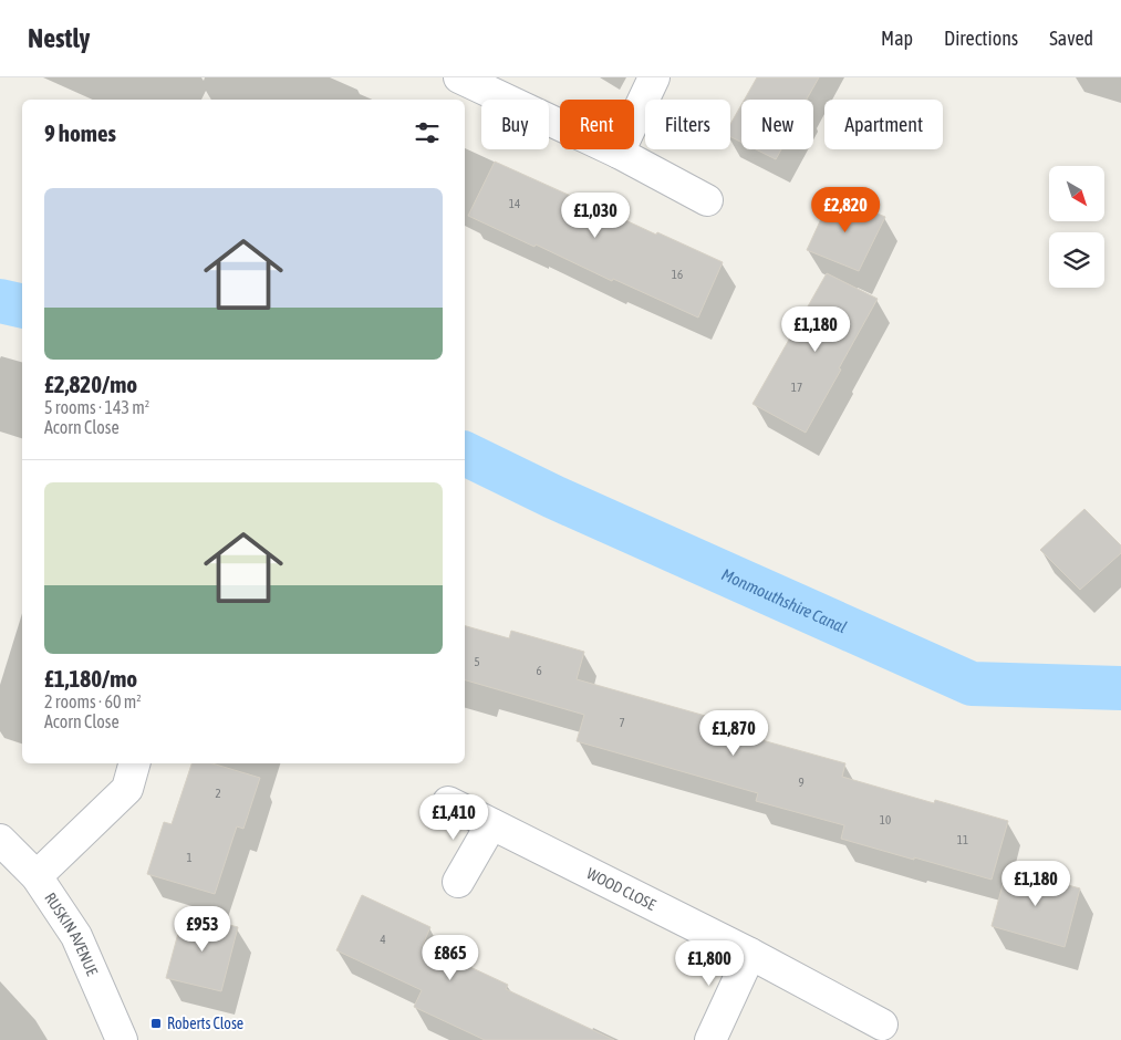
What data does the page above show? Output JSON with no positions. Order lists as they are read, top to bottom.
{
  "streets": {
    "street": ["WOOD CLOSE", "RUSKIN AVENUE"]
  },
  "water": ["Monmouthshire Canal"],
  "places": {
    "transit": ["Roberts Close"]
  },
  "house_numbers": [
    "14",
    "16",
    "17",
    "5",
    "6",
    "7",
    "9",
    "2",
    "10",
    "11",
    "1",
    "4"
  ],
  "north": "bottom right",
  "page": {
    "header": "Nestly",
    "nav": ["Map", "Directions", "Saved"],
    "chip": [
      "Buy",
      "Rent",
      "Filters",
      "New",
      "Apartment"
    ],
    "heading": "9 homes",
    "list": [
      {
        "name": "£2,820/mo",
        "note": "5 rooms · 143 m² · Acorn Close"
      },
      {
        "name": "£1,180/mo",
        "note": "2 rooms · 60 m² · Acorn Close"
      }
    ],
    "price": [
      "£2,820",
      "£1,030",
      "£1,180",
      "£1,870",
      "£1,410",
      "£1,180",
      "£953",
      "£865",
      "£1,800"
    ]
  }
}
